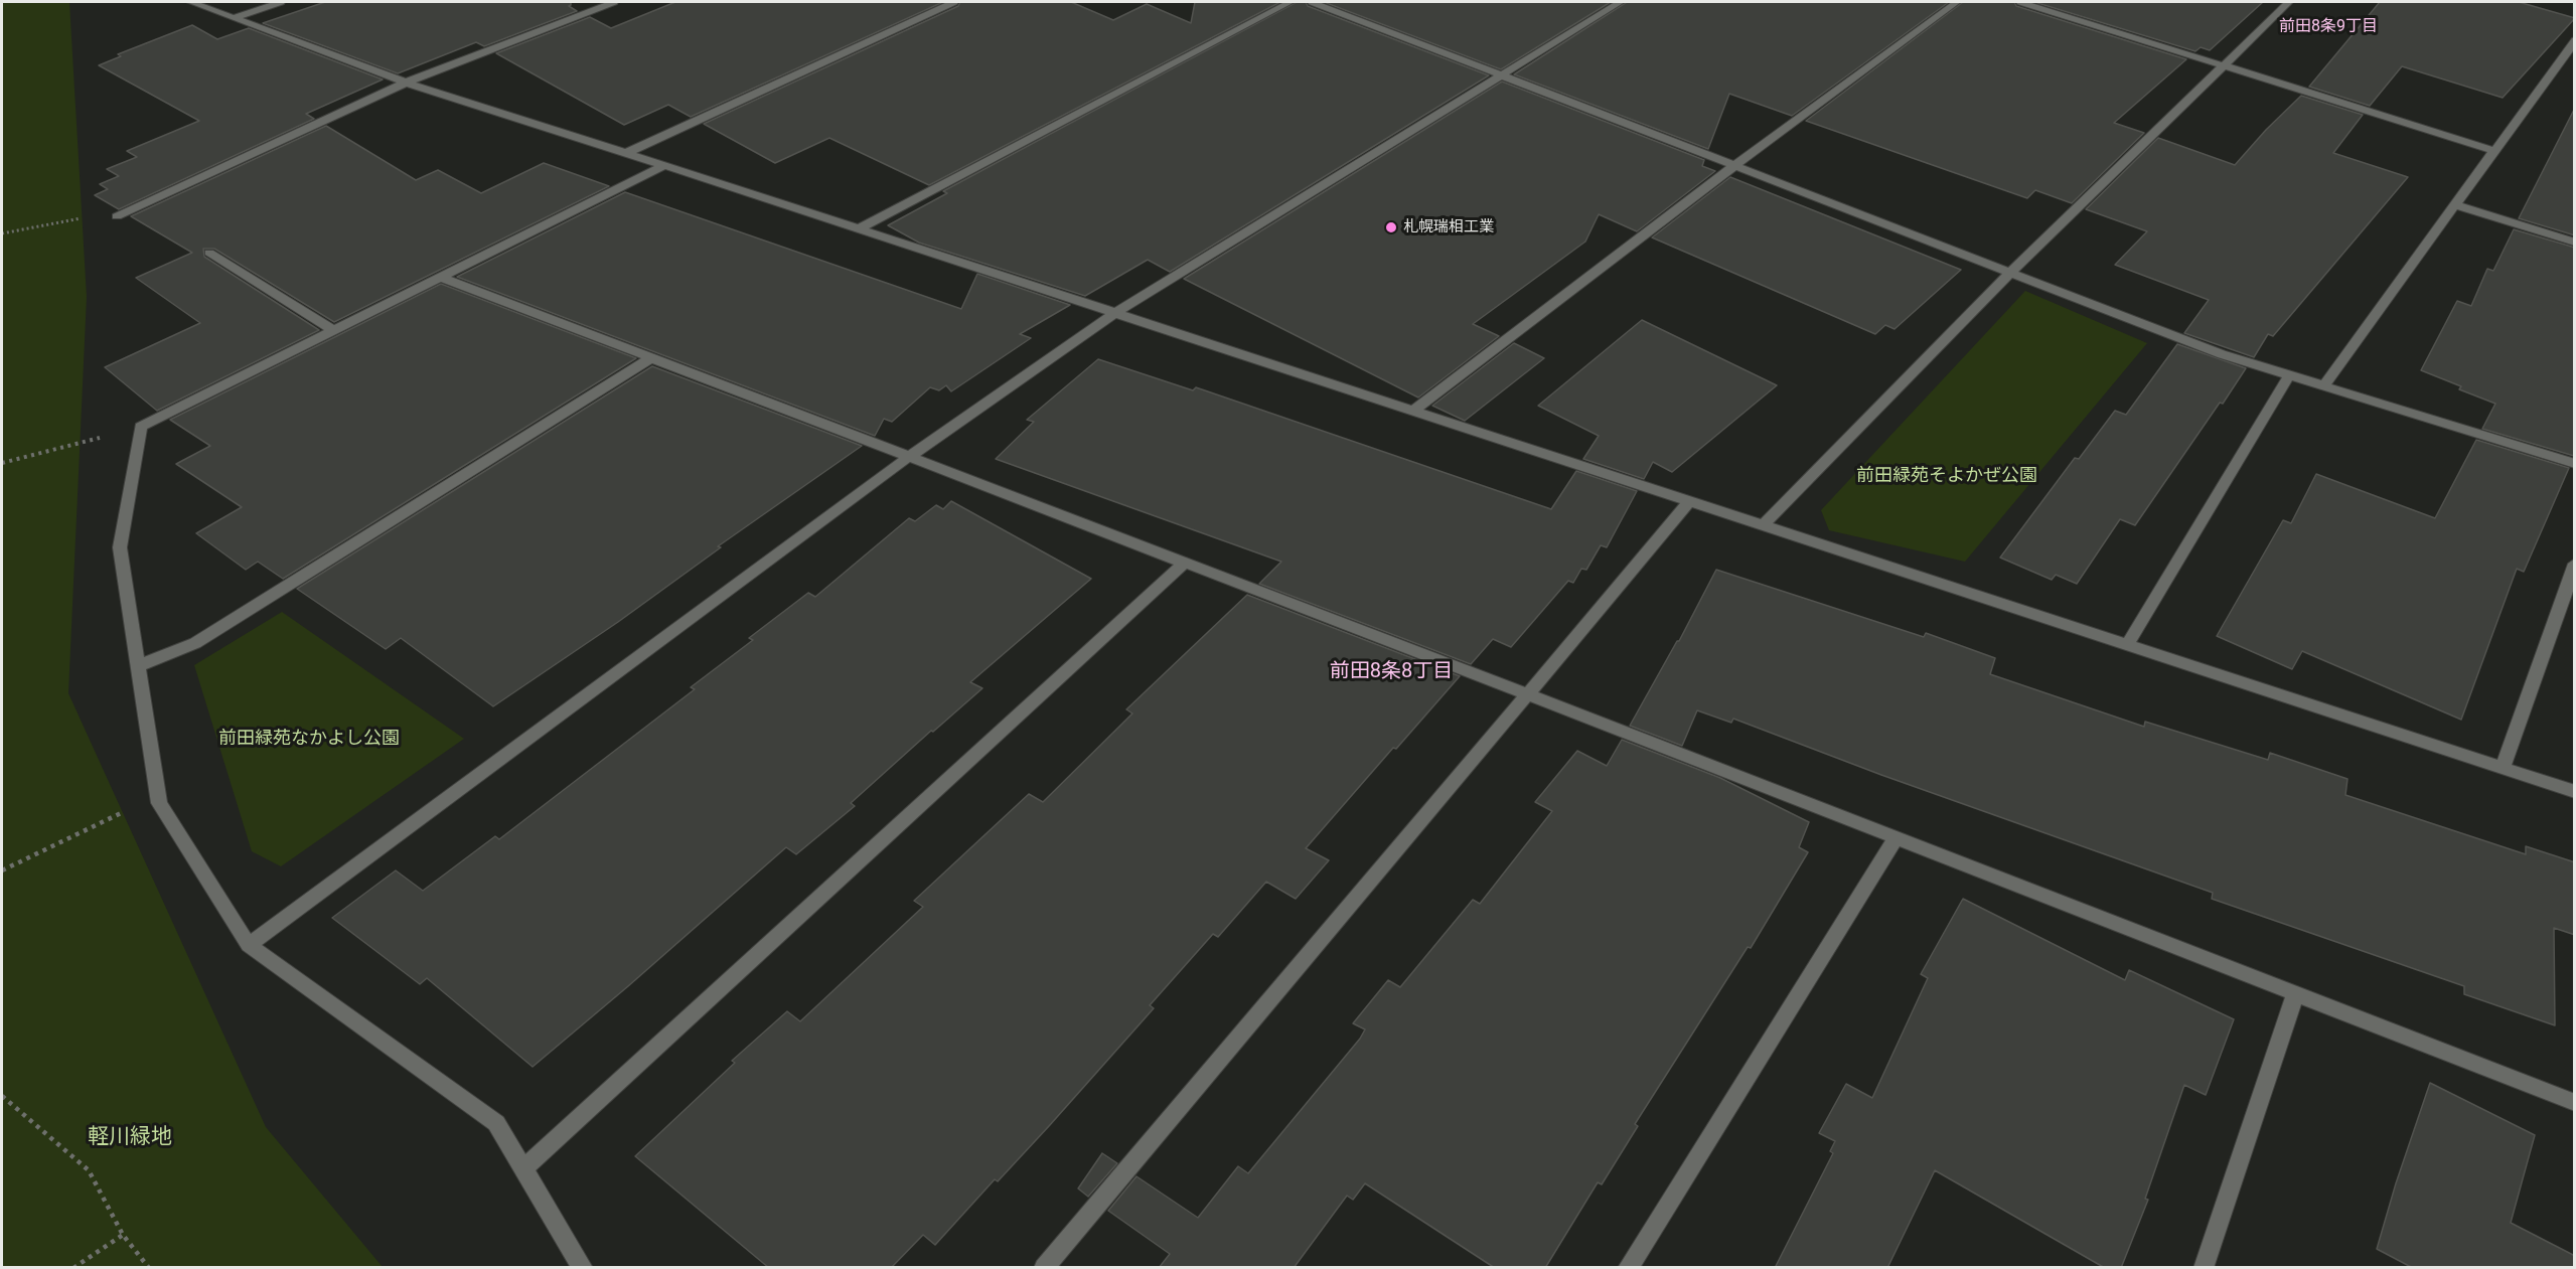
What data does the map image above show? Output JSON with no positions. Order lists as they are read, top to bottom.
{
  "districts": ["前田8条9丁目", "前田8条8丁目"],
  "parks": ["前田緑苑そよかぜ公園", "前田緑苑なかよし公園", "軽川緑地"],
  "places": ["札幌瑞相工業"]
}
